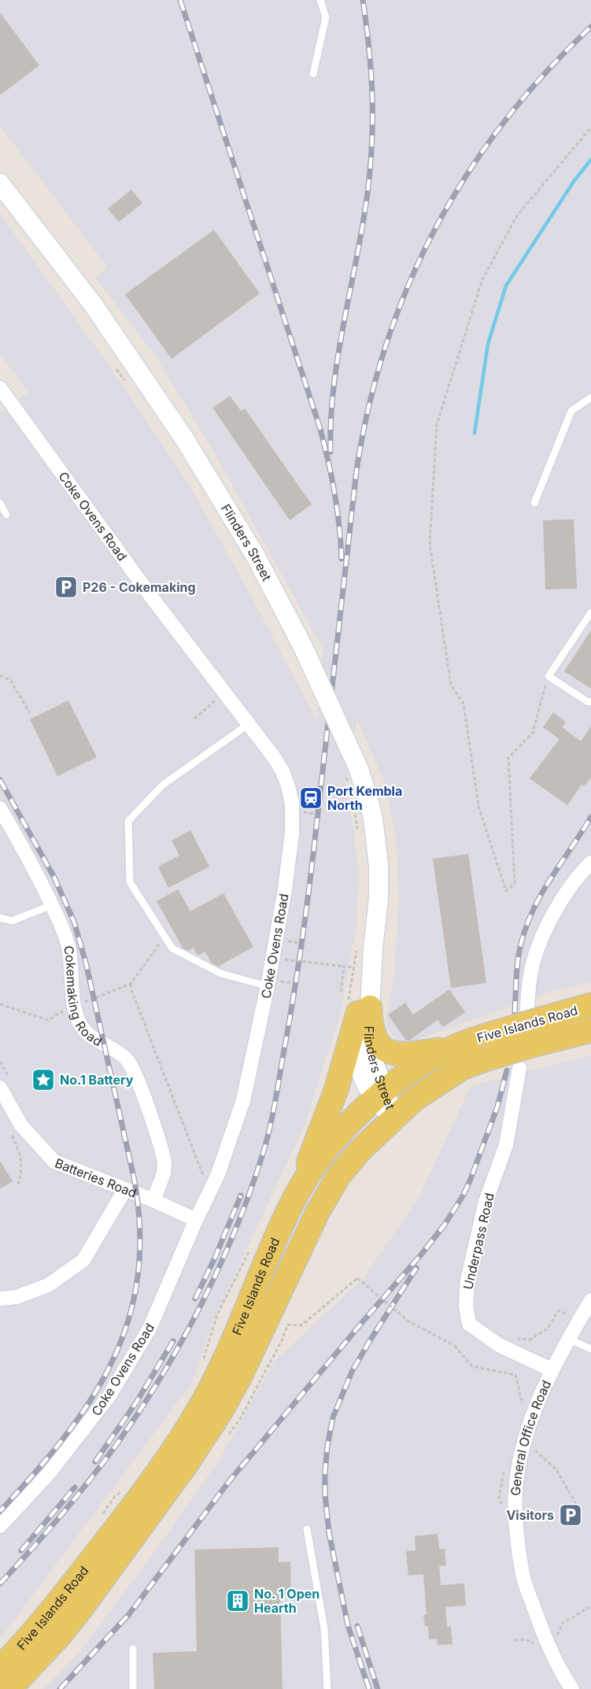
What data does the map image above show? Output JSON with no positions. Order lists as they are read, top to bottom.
{
  "streets": {
    "main road": ["Five Islands Road"],
    "street": [
      "Coke Ovens Road",
      "Flinders Street",
      "Cokemaking Road",
      "Batteries Road",
      "Underpass Road",
      "General Office Road"
    ]
  },
  "crossings": [
    ["Coke Ovens Road", "Batteries Road"],
    ["Flinders Street", "Five Islands Road"],
    ["Cokemaking Road", "Batteries Road"],
    ["Underpass Road", "General Office Road"]
  ],
  "places": {
    "parking": ["P26 - Cokemaking", "Visitors"],
    "station": ["Port Kembla North"],
    "place": ["No.1 Battery"],
    "building": ["No. 1 Open Hearth"]
  }
}
